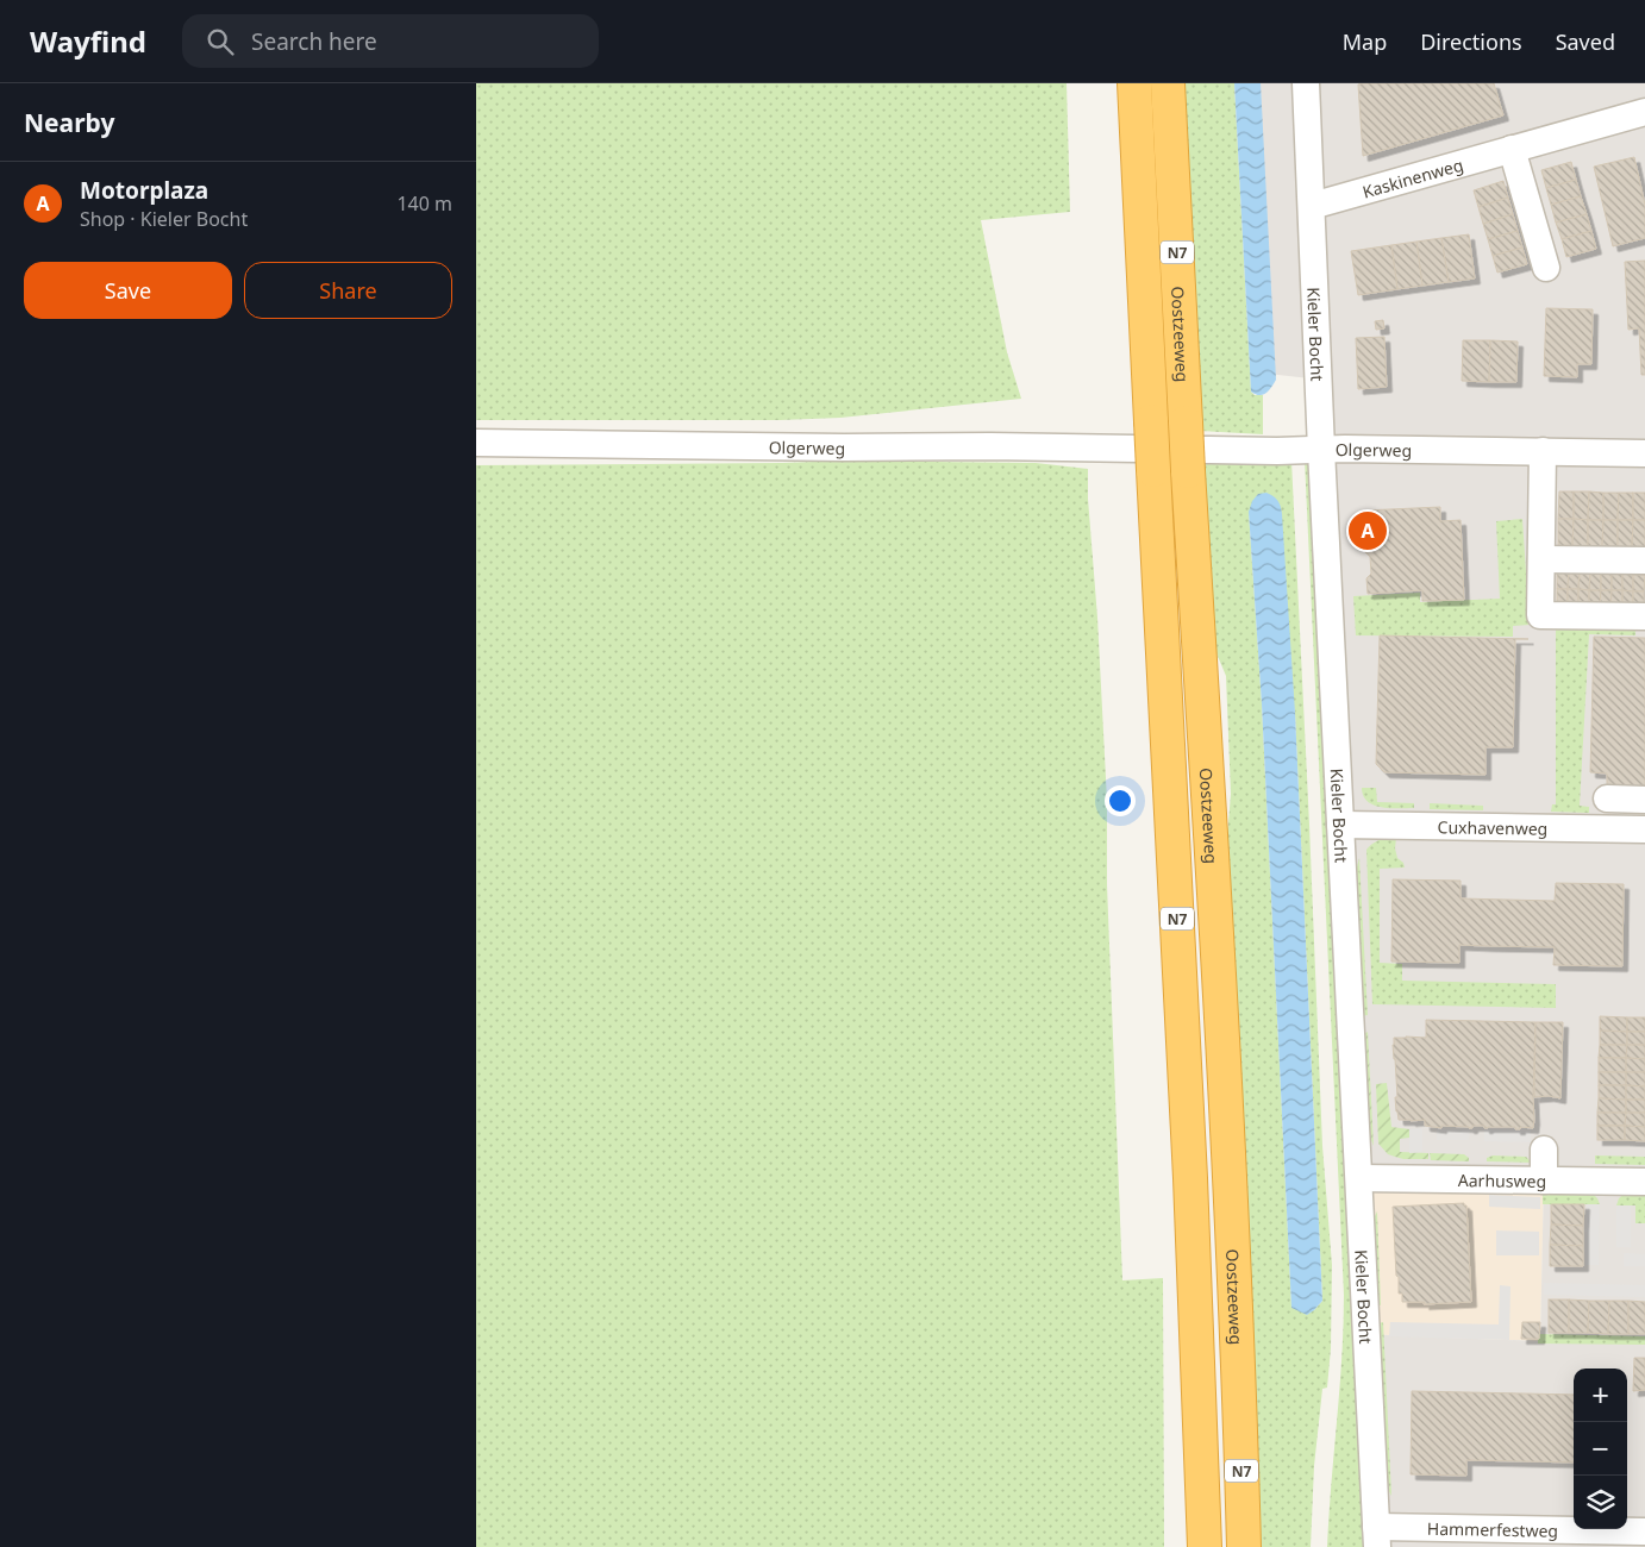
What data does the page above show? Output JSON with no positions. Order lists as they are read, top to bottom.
{
  "streets": {
    "highway": ["N7", "Oostzeeweg"],
    "street": [
      "Kaskinenweg",
      "Kieler Bocht",
      "Olgerweg",
      "Cuxhavenweg",
      "Aarhusweg",
      "Hammerfestweg"
    ]
  },
  "crossings": [
    ["Kaskinenweg", "Kieler Bocht"],
    ["Oostzeeweg", "Olgerweg"],
    ["Kieler Bocht", "Olgerweg"],
    ["Kieler Bocht", "Cuxhavenweg"],
    ["Kieler Bocht", "Aarhusweg"],
    ["Kieler Bocht", "Hammerfestweg"]
  ],
  "page": {
    "header": "Wayfind",
    "search": "Search here",
    "nav": ["Map", "Directions", "Saved"],
    "heading": "Nearby",
    "list": [
      {
        "mark": "A",
        "name": "Motorplaza",
        "note": "Shop · Kieler Bocht",
        "value": "140 m"
      }
    ],
    "buttons": ["Save", "Share"],
    "pins": "A",
    "map_buttons": ["+", "−"]
  }
}
